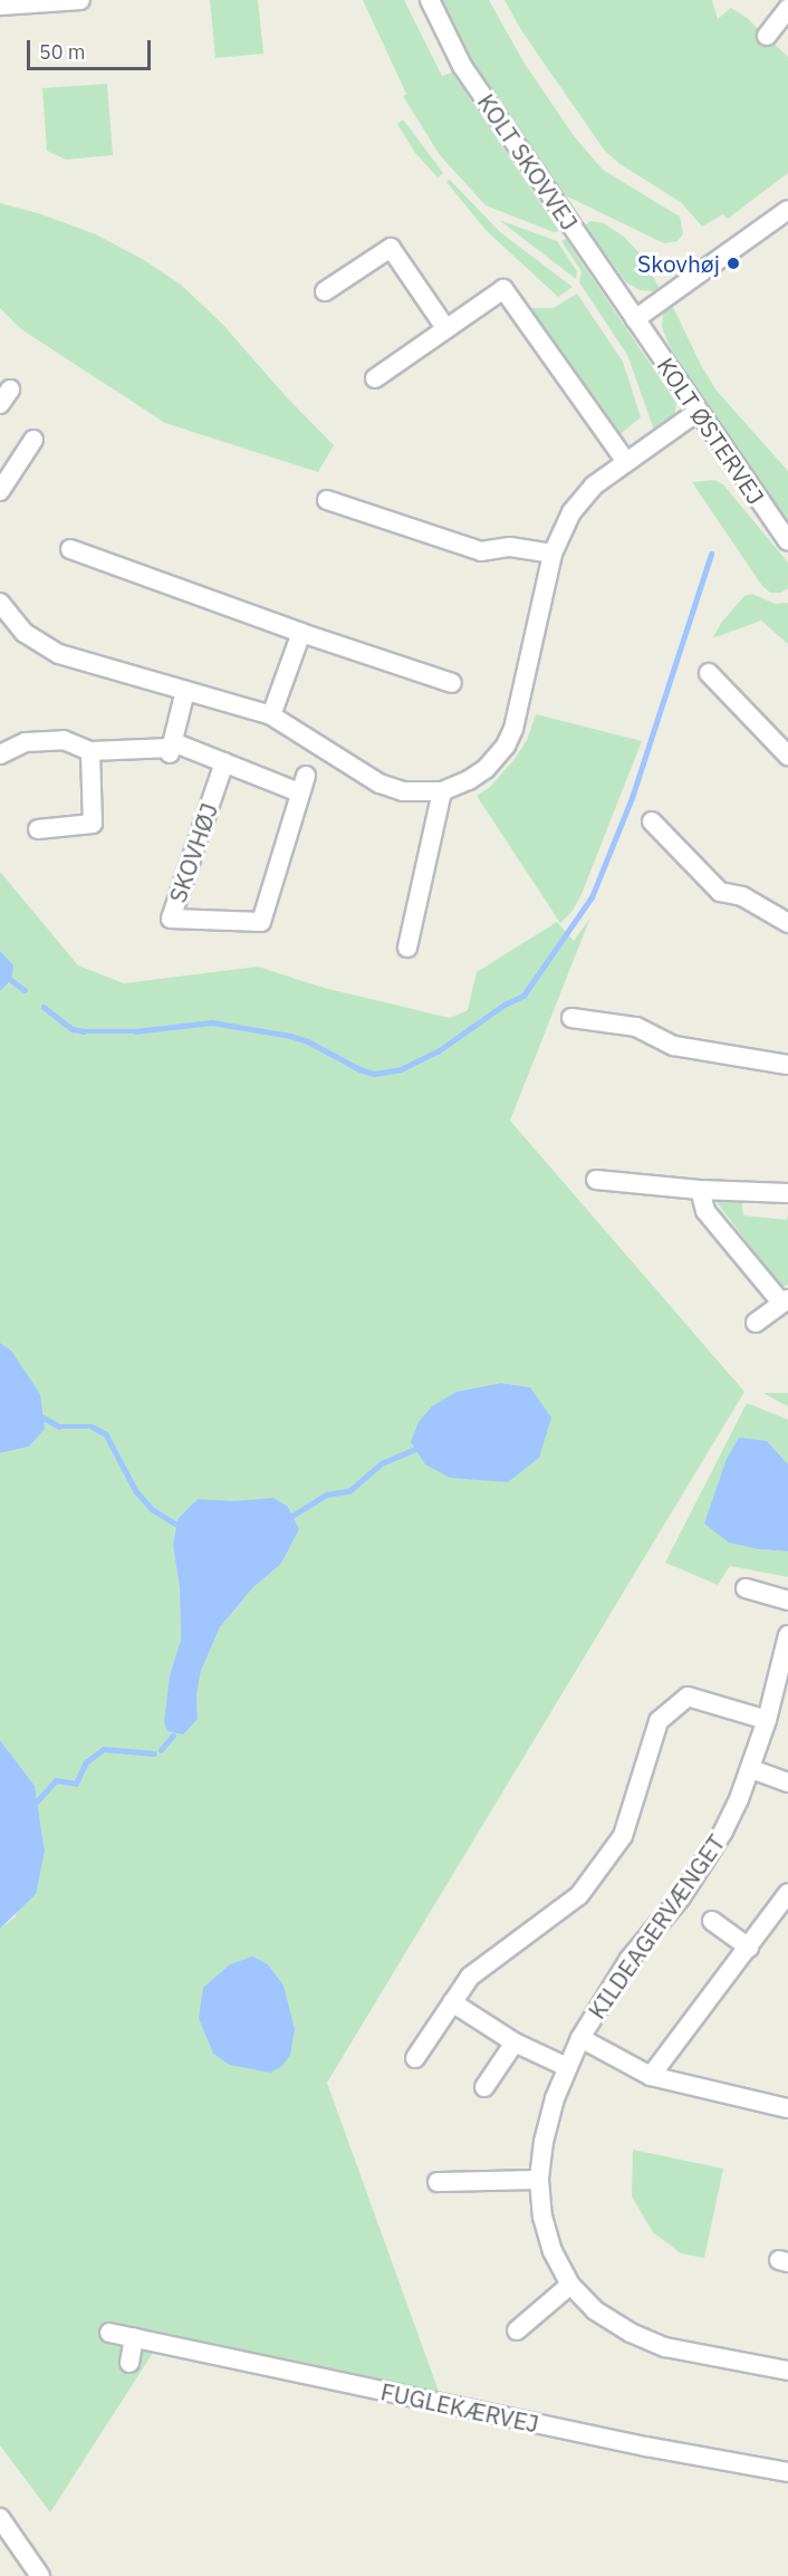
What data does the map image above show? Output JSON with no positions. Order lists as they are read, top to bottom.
{
  "streets": {
    "street": [
      "KOLT SKOVVEJ",
      "KOLT ØSTERVEJ",
      "SKOVHØJ",
      "KILDEAGERVÆNGET",
      "FUGLEKÆRVEJ"
    ]
  },
  "crossings": [
    ["KOLT SKOVVEJ", "KOLT ØSTERVEJ"]
  ],
  "places": ["Skovhøj"],
  "scale_bar": "50 m"
}
